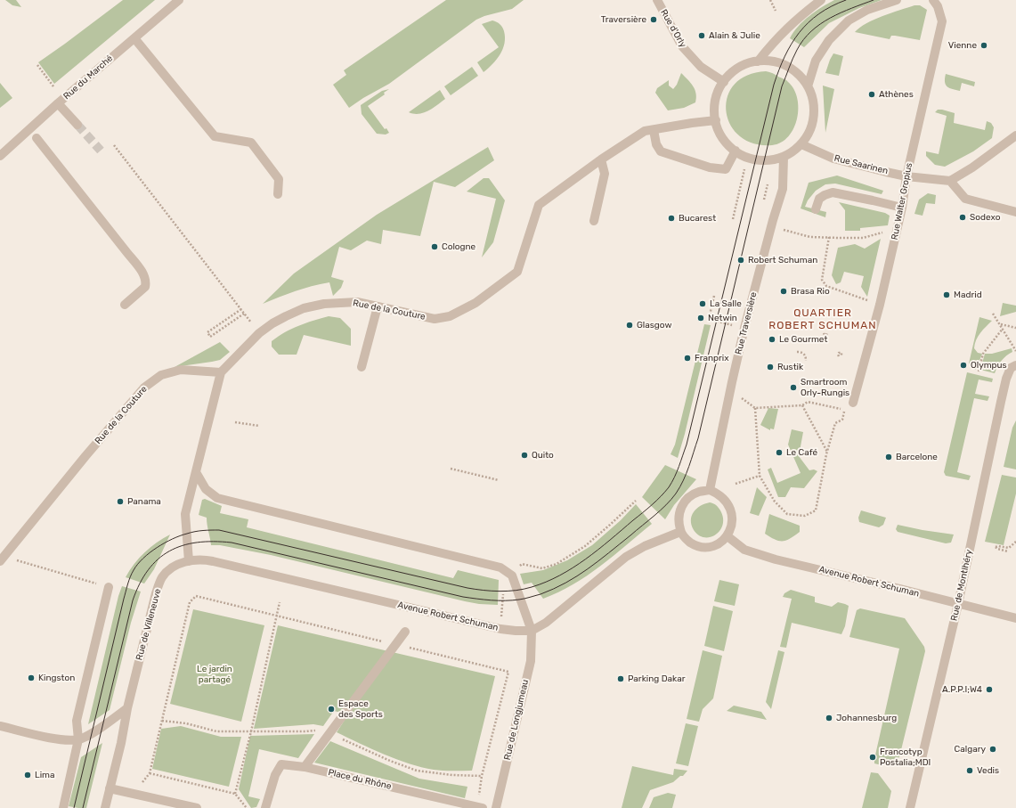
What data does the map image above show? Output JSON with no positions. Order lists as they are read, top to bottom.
{
  "streets": {
    "street": [
      "Rue d'Orly",
      "Rue du Marché",
      "Rue Saarinen",
      "Rue Walter Gropius",
      "Rue de la Couture",
      "Rue Traversière",
      "Avenue Robert Schuman",
      "Rue de Montlhéry",
      "Rue de Villeneuve",
      "Rue de Longjumeau",
      "Place du Rhône"
    ]
  },
  "crossings": [
    ["Rue d'Orly", "Rue Saarinen"],
    ["Rue d'Orly", "Rue de la Couture"],
    ["Rue d'Orly", "Rue Traversière"],
    ["Rue Saarinen", "Rue Walter Gropius"],
    ["Rue Saarinen", "Rue de la Couture"],
    ["Rue Saarinen", "Rue Traversière"],
    ["Rue de la Couture", "Rue Traversière"],
    ["Rue Traversière", "Avenue Robert Schuman"],
    ["Avenue Robert Schuman", "Rue de Montlhéry"],
    ["Avenue Robert Schuman", "Rue de Villeneuve"],
    ["Avenue Robert Schuman", "Rue de Longjumeau"]
  ],
  "districts": ["QUARTIER ROBERT SCHUMAN"],
  "parks": ["Le jardin partagé"],
  "places": [
    "Traversière",
    "Alain & Julie",
    "Vienne",
    "Athènes",
    "Sodexo",
    "Bucarest",
    "Cologne",
    "Robert Schuman",
    "Brasa Rio",
    "Madrid",
    "La Salle",
    "Netwin",
    "Glasgow",
    "Le Gourmet",
    "Franprix",
    "Olympus",
    "Rustik",
    "Smartroom Orly-Rungis",
    "Le Café",
    "Quito",
    "Barcelone",
    "Panama",
    "Kingston",
    "Parking Dakar",
    "A.P.P.I;W4",
    "Espace des Sports",
    "Johannesburg",
    "Calgary",
    "Francotyp Postalia;MDI",
    "Vedis",
    "Lima"
  ]
}
